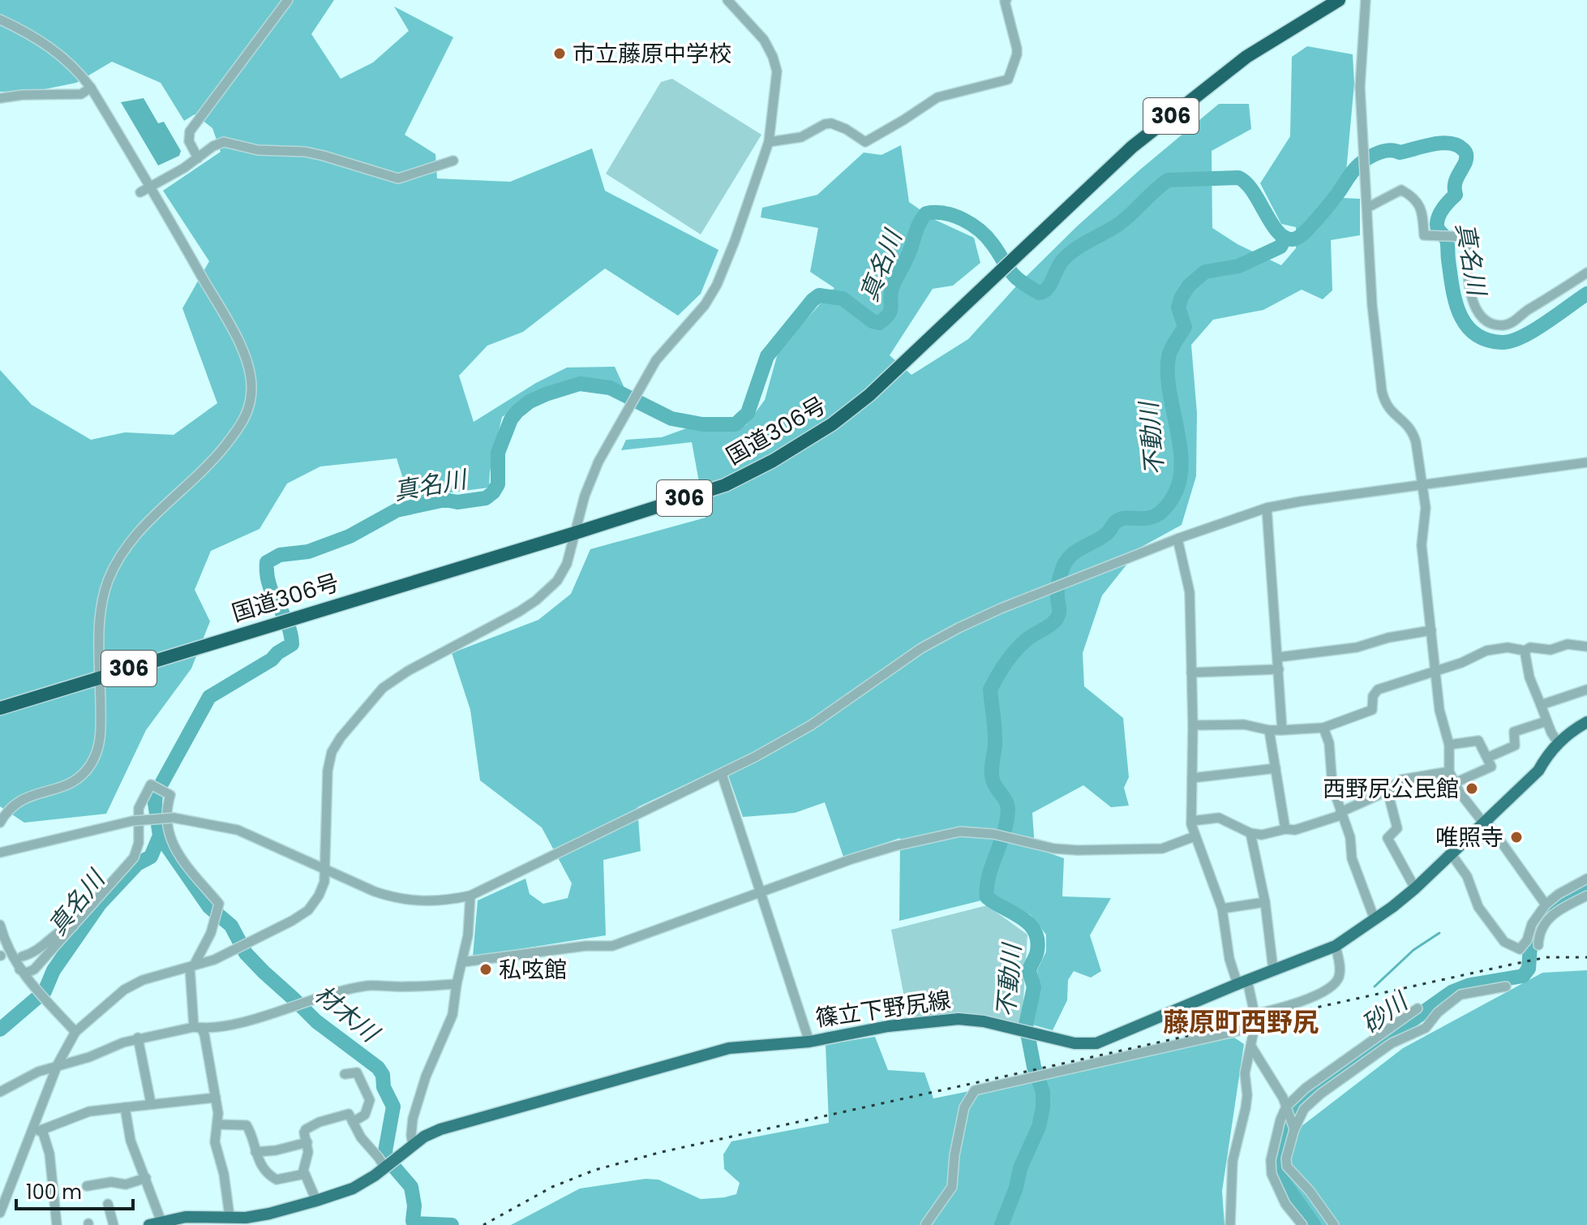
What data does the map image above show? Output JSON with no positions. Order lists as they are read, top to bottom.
{
  "streets": {
    "highway": ["306", "国道306号"],
    "main road": ["篠立下野尻線"]
  },
  "districts": ["藤原町西野尻"],
  "water": [
    "真名川",
    "不動川",
    "材木川",
    "砂川"
  ],
  "places": [
    "市立藤原中学校",
    "西野尻公民館",
    "唯照寺",
    "私呟館"
  ],
  "scale_bar": "100 m"
}
